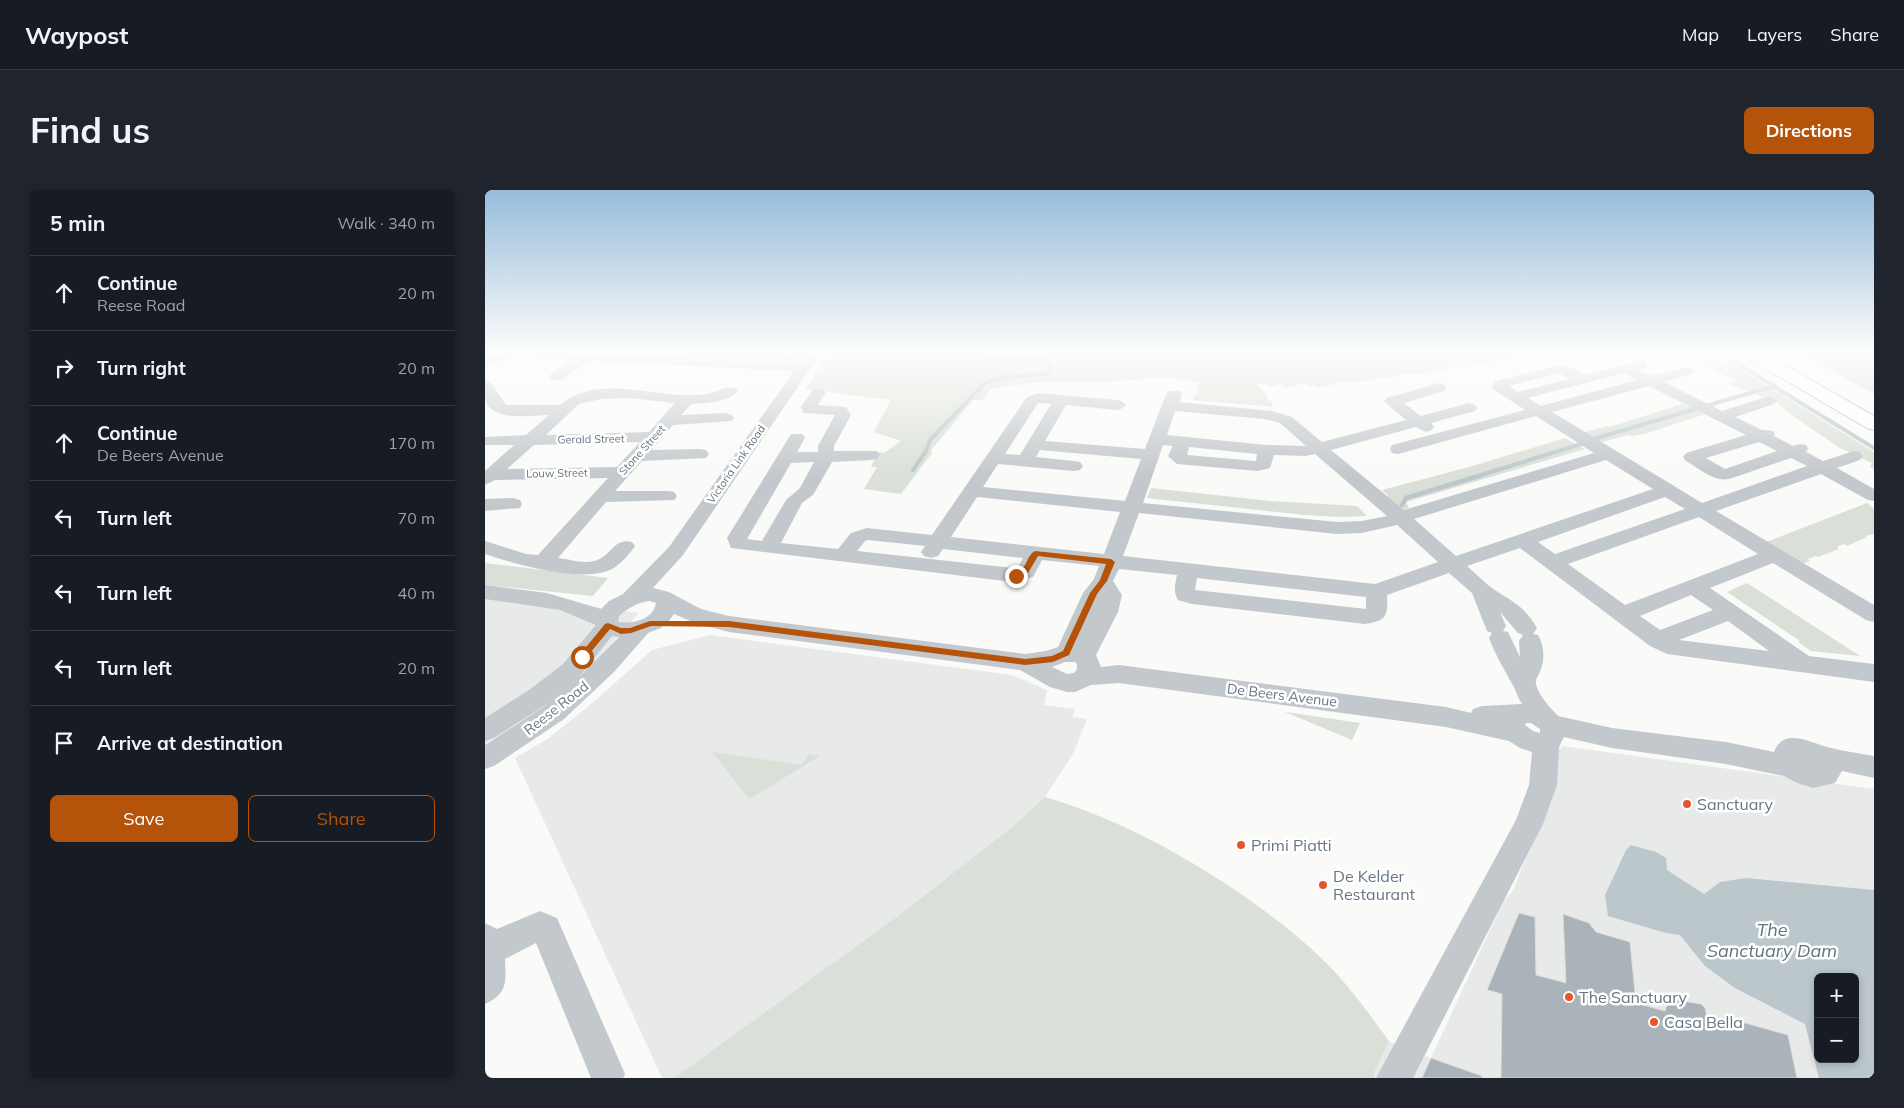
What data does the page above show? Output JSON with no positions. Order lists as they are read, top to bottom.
{
  "streets": {
    "street": [
      "Gerald Street",
      "Stone Street",
      "Victoria Link Road",
      "Louw Street",
      "De Beers Avenue",
      "Reese Road"
    ]
  },
  "crossings": [
    ["Gerald Street", "Stone Street"],
    ["Stone Street", "Louw Street"],
    ["Victoria Link Road", "Reese Road"]
  ],
  "water": ["The Sanctuary Dam"],
  "places": [
    "Sanctuary",
    "Primi Piatti",
    "De Kelder Restaurant",
    "The Sanctuary",
    "Casa Bella"
  ],
  "page": {
    "header": "Waypost",
    "nav": ["Map", "Layers", "Share"],
    "buttons": [
      "Directions",
      ["Save", "Share"]
    ],
    "title": "Find us",
    "heading": ["5 min", "Walk · 340 m"],
    "list": [
      ["Continue", "Reese Road", "20 m"],
      ["Turn right", "20 m"],
      ["Continue", "De Beers Avenue", "170 m"],
      ["Turn left", "70 m"],
      ["Turn left", "40 m"],
      ["Turn left", "20 m"],
      "Arrive at destination"
    ],
    "map_buttons": ["+", "−"]
  }
}
